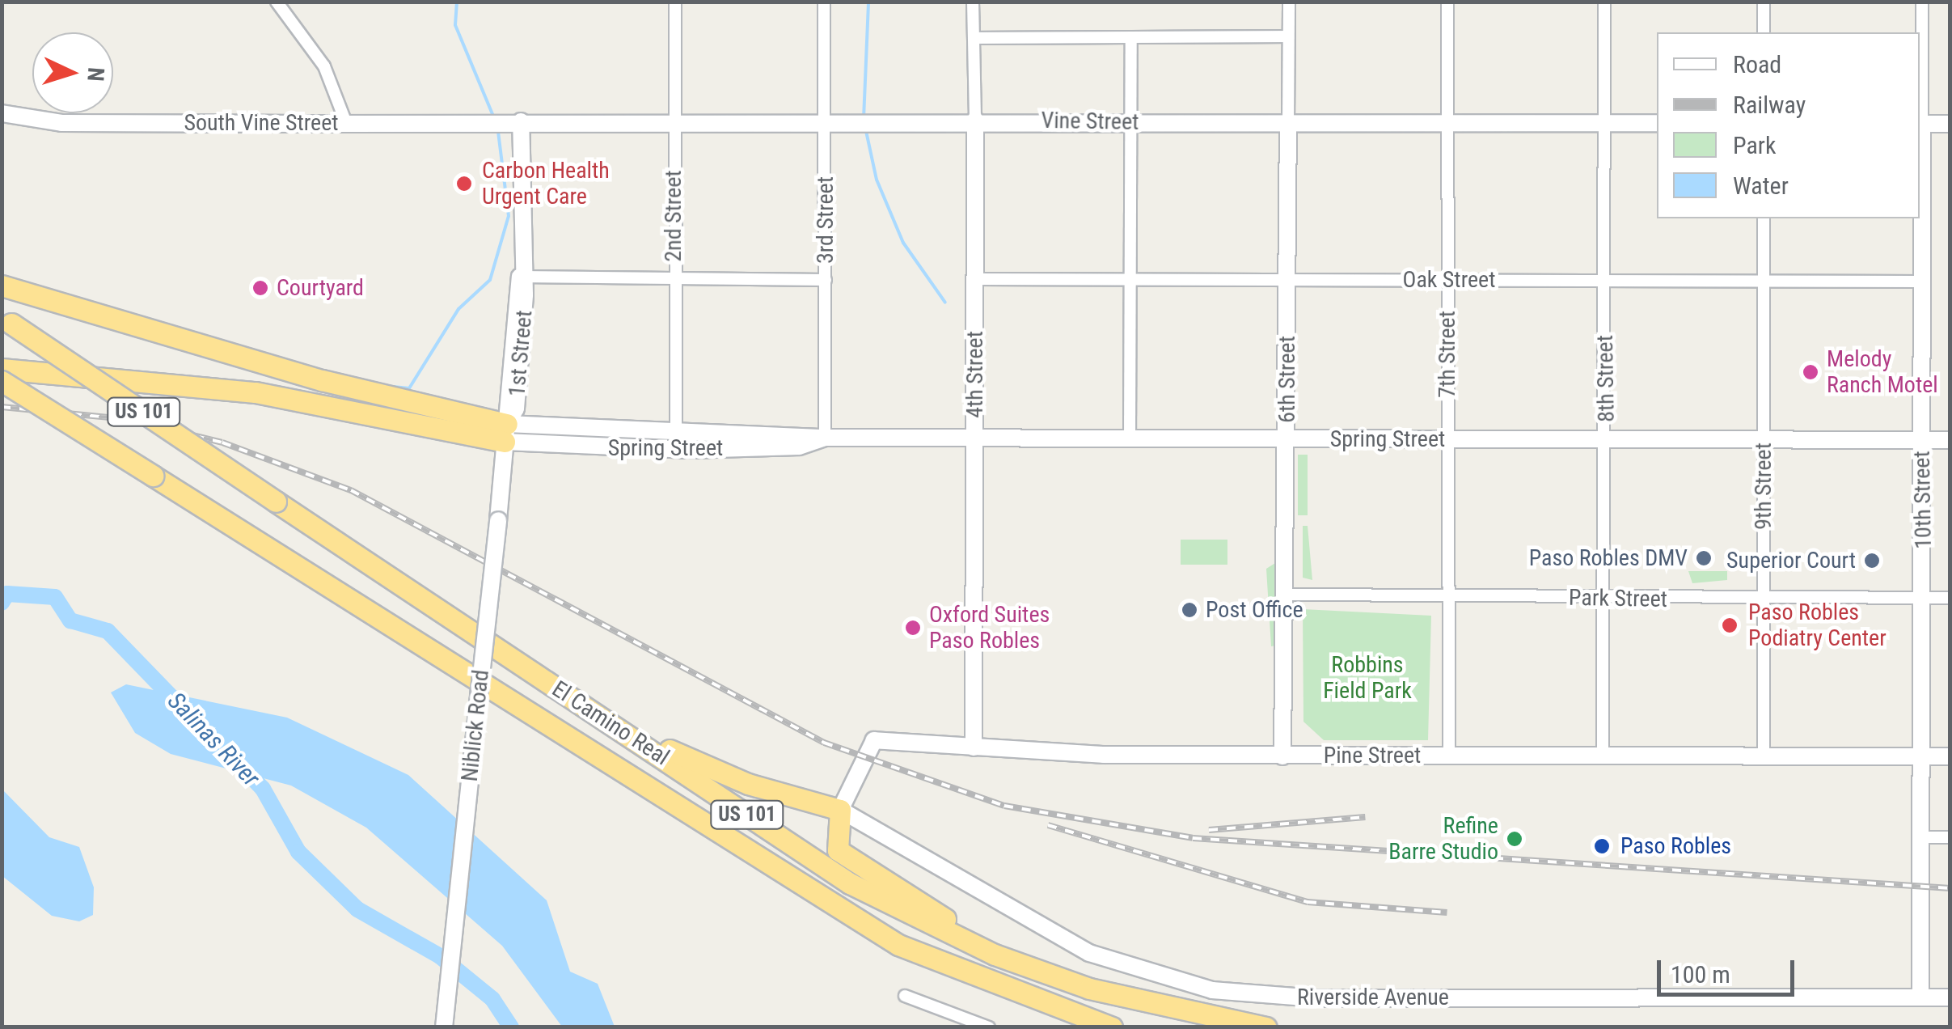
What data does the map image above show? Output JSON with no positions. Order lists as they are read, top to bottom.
{
  "streets": {
    "highway": ["US 101", "El Camino Real"],
    "street": [
      "Vine Street",
      "South Vine Street",
      "2nd Street",
      "3rd Street",
      "Oak Street",
      "1st Street",
      "7th Street",
      "4th Street",
      "8th Street",
      "6th Street",
      "Spring Street",
      "9th Street",
      "10th Street",
      "Park Street",
      "Niblick Road",
      "Pine Street",
      "Riverside Avenue"
    ]
  },
  "crossings": [
    ["Vine Street", "South Vine Street"],
    ["Vine Street", "2nd Street"],
    ["Vine Street", "3rd Street"],
    ["Vine Street", "1st Street"],
    ["Vine Street", "7th Street"],
    ["Vine Street", "4th Street"],
    ["Vine Street", "8th Street"],
    ["Vine Street", "6th Street"],
    ["South Vine Street", "1st Street"],
    ["2nd Street", "Spring Street"],
    ["3rd Street", "Spring Street"],
    ["Oak Street", "7th Street"],
    ["Oak Street", "4th Street"],
    ["Oak Street", "8th Street"],
    ["Oak Street", "6th Street"],
    ["Oak Street", "9th Street"],
    ["Oak Street", "10th Street"],
    ["1st Street", "Spring Street"],
    ["1st Street", "Niblick Road"],
    ["7th Street", "Spring Street"],
    ["7th Street", "Park Street"],
    ["7th Street", "Pine Street"],
    ["4th Street", "Spring Street"],
    ["4th Street", "Pine Street"],
    ["8th Street", "Spring Street"],
    ["8th Street", "Park Street"],
    ["8th Street", "Pine Street"],
    ["6th Street", "Spring Street"],
    ["6th Street", "Park Street"],
    ["6th Street", "Pine Street"],
    ["Spring Street", "9th Street"],
    ["Spring Street", "10th Street"],
    ["Spring Street", "Niblick Road"],
    ["9th Street", "Park Street"],
    ["9th Street", "Pine Street"],
    ["10th Street", "Park Street"],
    ["10th Street", "Pine Street"],
    ["10th Street", "Riverside Avenue"],
    ["Pine Street", "Riverside Avenue"]
  ],
  "water": ["Salinas River"],
  "parks": ["Robbins Field Park"],
  "places": [
    "Carbon Health Urgent Care",
    "Courtyard",
    "Melody Ranch Motel",
    "Paso Robles DMV",
    "Superior Court",
    "Post Office",
    "Paso Robles Podiatry Center",
    "Oxford Suites Paso Robles",
    "Refine Barre Studio",
    "Paso Robles"
  ],
  "legend": [
    "Road",
    "Railway",
    "Park",
    "Water"
  ],
  "scale_bar": "100 m",
  "north": "right"
}
